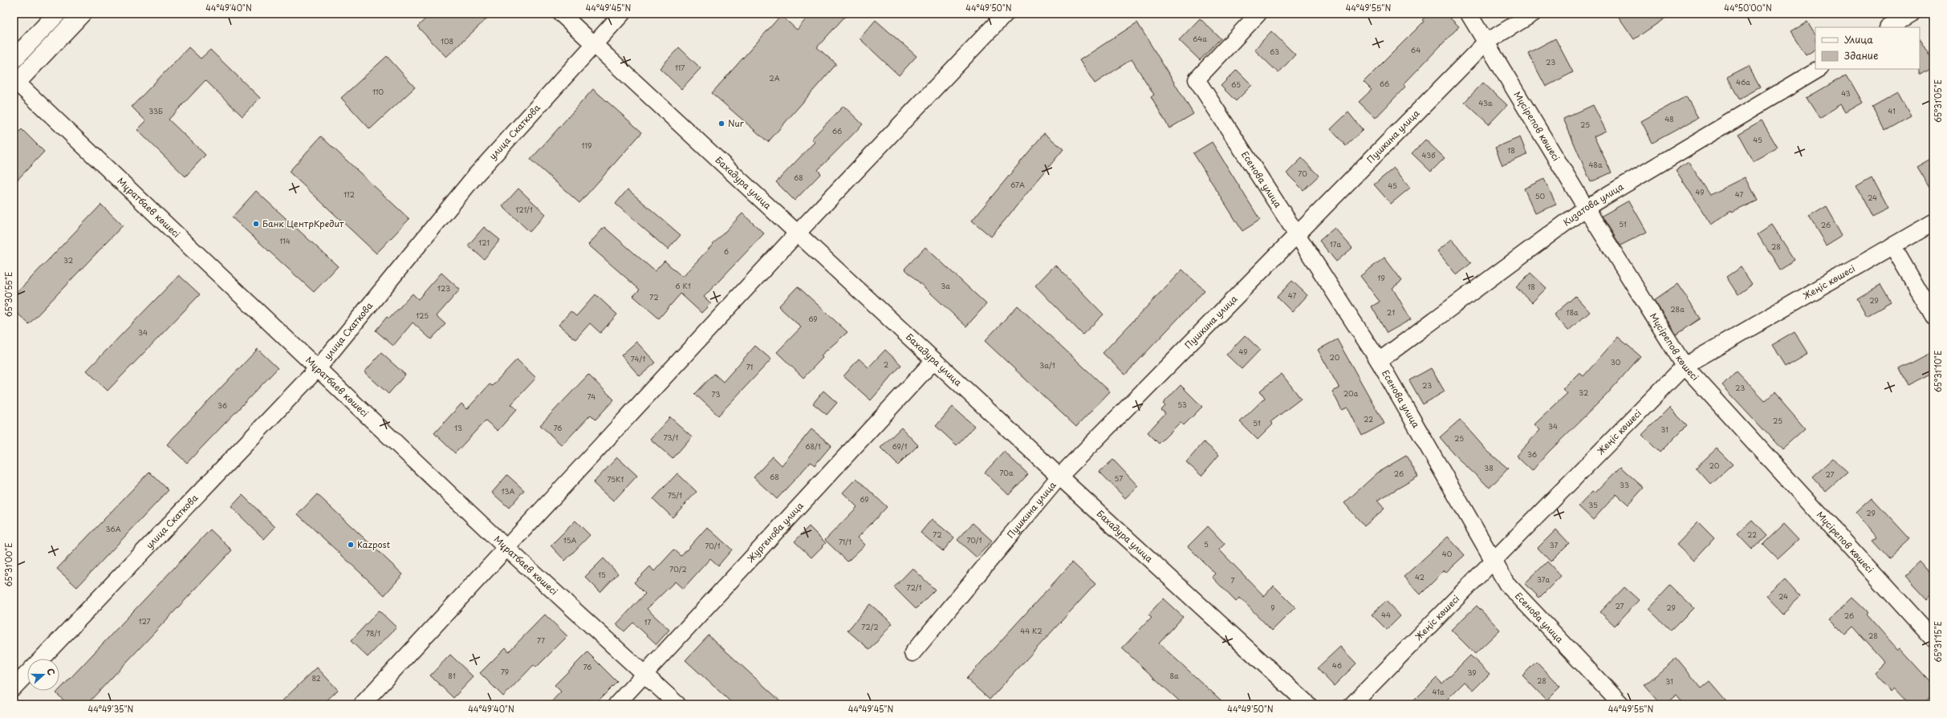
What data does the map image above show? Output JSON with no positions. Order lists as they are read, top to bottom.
{
  "streets": {
    "street": [
      "Мүсірепов көшесі",
      "улица Скаткова",
      "Пушкина улица",
      "Есенова улица",
      "Бахадура улица",
      "Кизатова улица",
      "Мұратбаев көшесі",
      "Жеңіс көшесі",
      "Жургенова улица"
    ]
  },
  "crossings": [
    ["Мүсірепов көшесі", "Пушкина улица"],
    ["Мүсірепов көшесі", "Кизатова улица"],
    ["Мүсірепов көшесі", "Жеңіс көшесі"],
    ["улица Скаткова", "Бахадура улица"],
    ["улица Скаткова", "Мұратбаев көшесі"],
    ["Пушкина улица", "Есенова улица"],
    ["Пушкина улица", "Бахадура улица"],
    ["Есенова улица", "Кизатова улица"],
    ["Есенова улица", "Жеңіс көшесі"],
    ["Бахадура улица", "Жургенова улица"],
    ["Мұратбаев көшесі", "Жургенова улица"]
  ],
  "places": ["Nur", "Банк ЦентрКредит", "Kazpost"],
  "house_numbers": [
    "64а",
    "108",
    "64",
    "63",
    "23",
    "117",
    "2А",
    "46а",
    "66",
    "65",
    "110",
    "43",
    "43а",
    "33Б",
    "41",
    "48",
    "25",
    "66",
    "45",
    "119",
    "18",
    "43б",
    "48а",
    "70",
    "68",
    "67А",
    "45",
    "49",
    "112",
    "47",
    "50",
    "24",
    "121/1",
    "51",
    "26",
    "114",
    "121",
    "17а",
    "28",
    "6",
    "32",
    "19",
    "6 К1",
    "3а",
    "18",
    "123",
    "47",
    "72",
    "29",
    "28а",
    "21",
    "18а",
    "125",
    "69",
    "34",
    "49",
    "20",
    "74/1",
    "30",
    "2",
    "3а/1",
    "71",
    "23",
    "23",
    "32",
    "20а",
    "73",
    "74",
    "53",
    "36",
    "22",
    "25",
    "51",
    "34",
    "13",
    "76",
    "31",
    "73/1",
    "25",
    "68/1",
    "69/1",
    "36",
    "20",
    "38",
    "70а",
    "26",
    "27",
    "68",
    "57",
    "75К1",
    "33",
    "13А",
    "75/1",
    "69",
    "35",
    "29",
    "36А",
    "72",
    "22",
    "15А",
    "70/1",
    "71/1",
    "5",
    "37",
    "70/1",
    "40",
    "70/2",
    "15",
    "42",
    "37а",
    "7",
    "72/1",
    "24",
    "27",
    "9",
    "29",
    "44",
    "26",
    "127",
    "17",
    "72/2",
    "44 К2",
    "78/1",
    "28",
    "77",
    "46",
    "76",
    "79",
    "39",
    "81",
    "8а",
    "82",
    "28",
    "31",
    "41а"
  ],
  "legend": ["Улица", "Здание"],
  "north": "right",
  "coordinates": [
    "44°49'40\"N",
    "44°49'45\"N",
    "44°49'50\"N",
    "44°49'55\"N",
    "44°50'00\"N",
    "65°31'05\"E",
    "65°30'55\"E",
    "65°31'10\"E",
    "65°31'00\"E",
    "65°31'15\"E",
    "44°49'35\"N"
  ]
}
